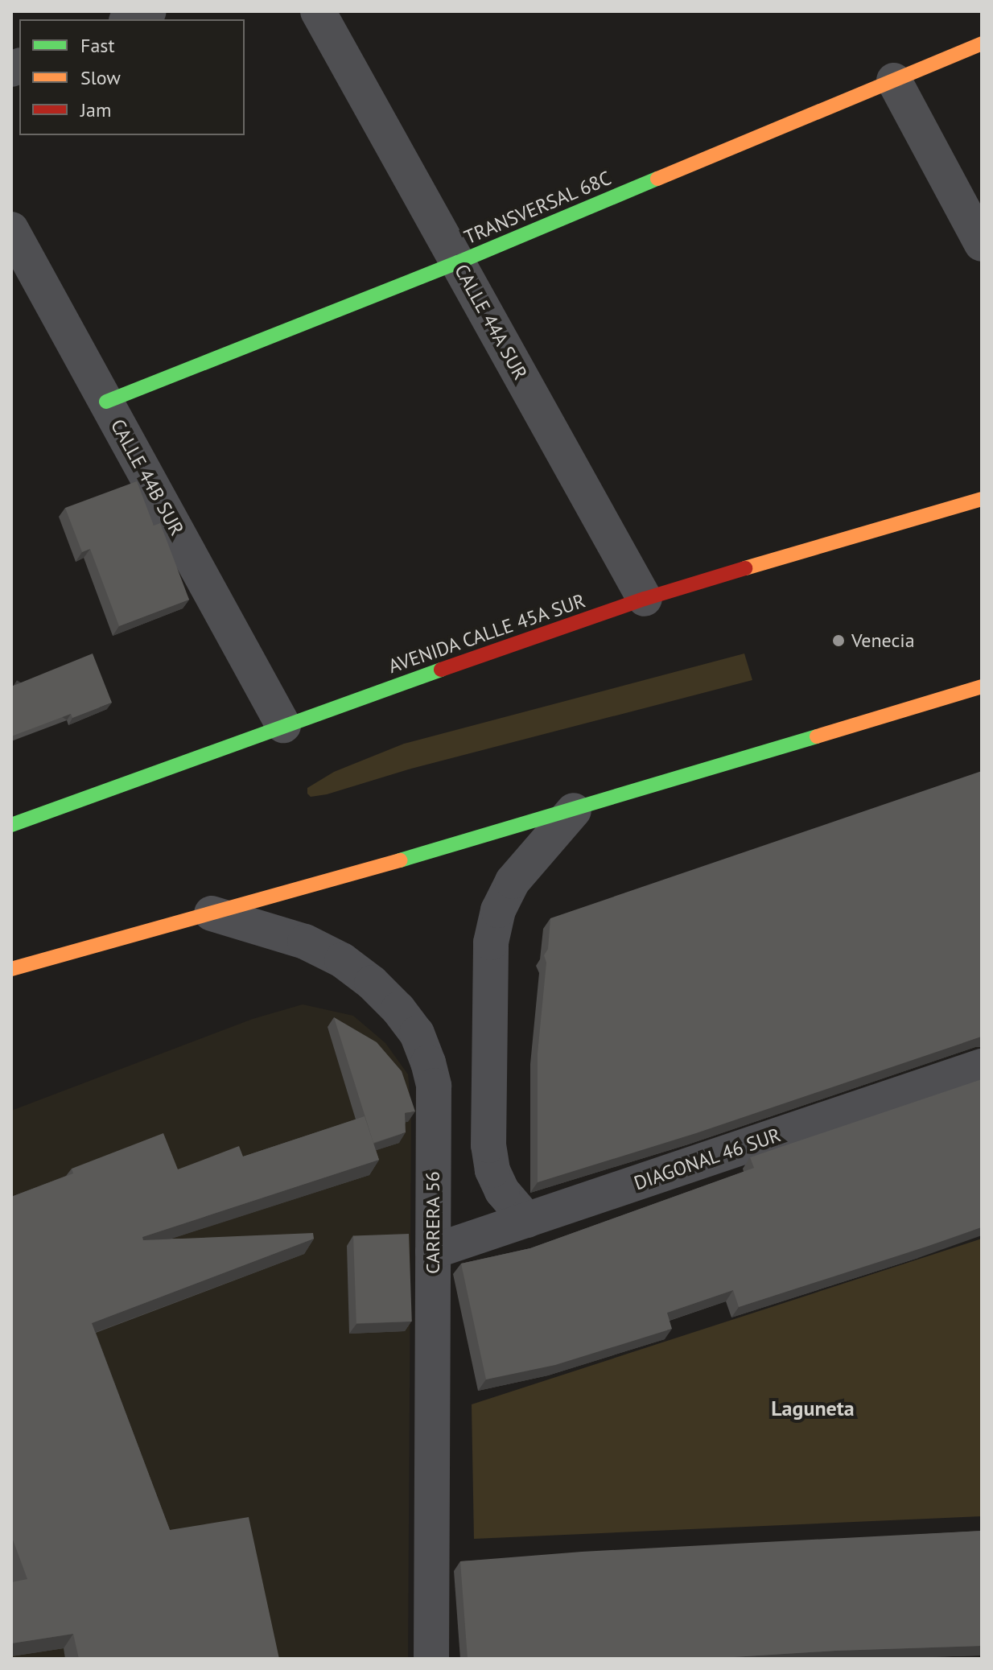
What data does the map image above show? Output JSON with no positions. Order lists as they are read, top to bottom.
{
  "streets": {
    "main road": ["TRANSVERSAL 68C", "AVENIDA CALLE 45A SUR"],
    "street": [
      "CALLE 44A SUR",
      "CALLE 44B SUR",
      "DIAGONAL 46 SUR",
      "CARRERA 56"
    ]
  },
  "crossings": [
    ["TRANSVERSAL 68C", "CALLE 44A SUR"],
    ["TRANSVERSAL 68C", "CALLE 44B SUR"],
    ["CALLE 44A SUR", "AVENIDA CALLE 45A SUR"],
    ["CALLE 44B SUR", "AVENIDA CALLE 45A SUR"],
    ["DIAGONAL 46 SUR", "CARRERA 56"]
  ],
  "districts": ["Laguneta"],
  "places": ["Venecia"],
  "legend": ["Fast", "Slow", "Jam"]
}
